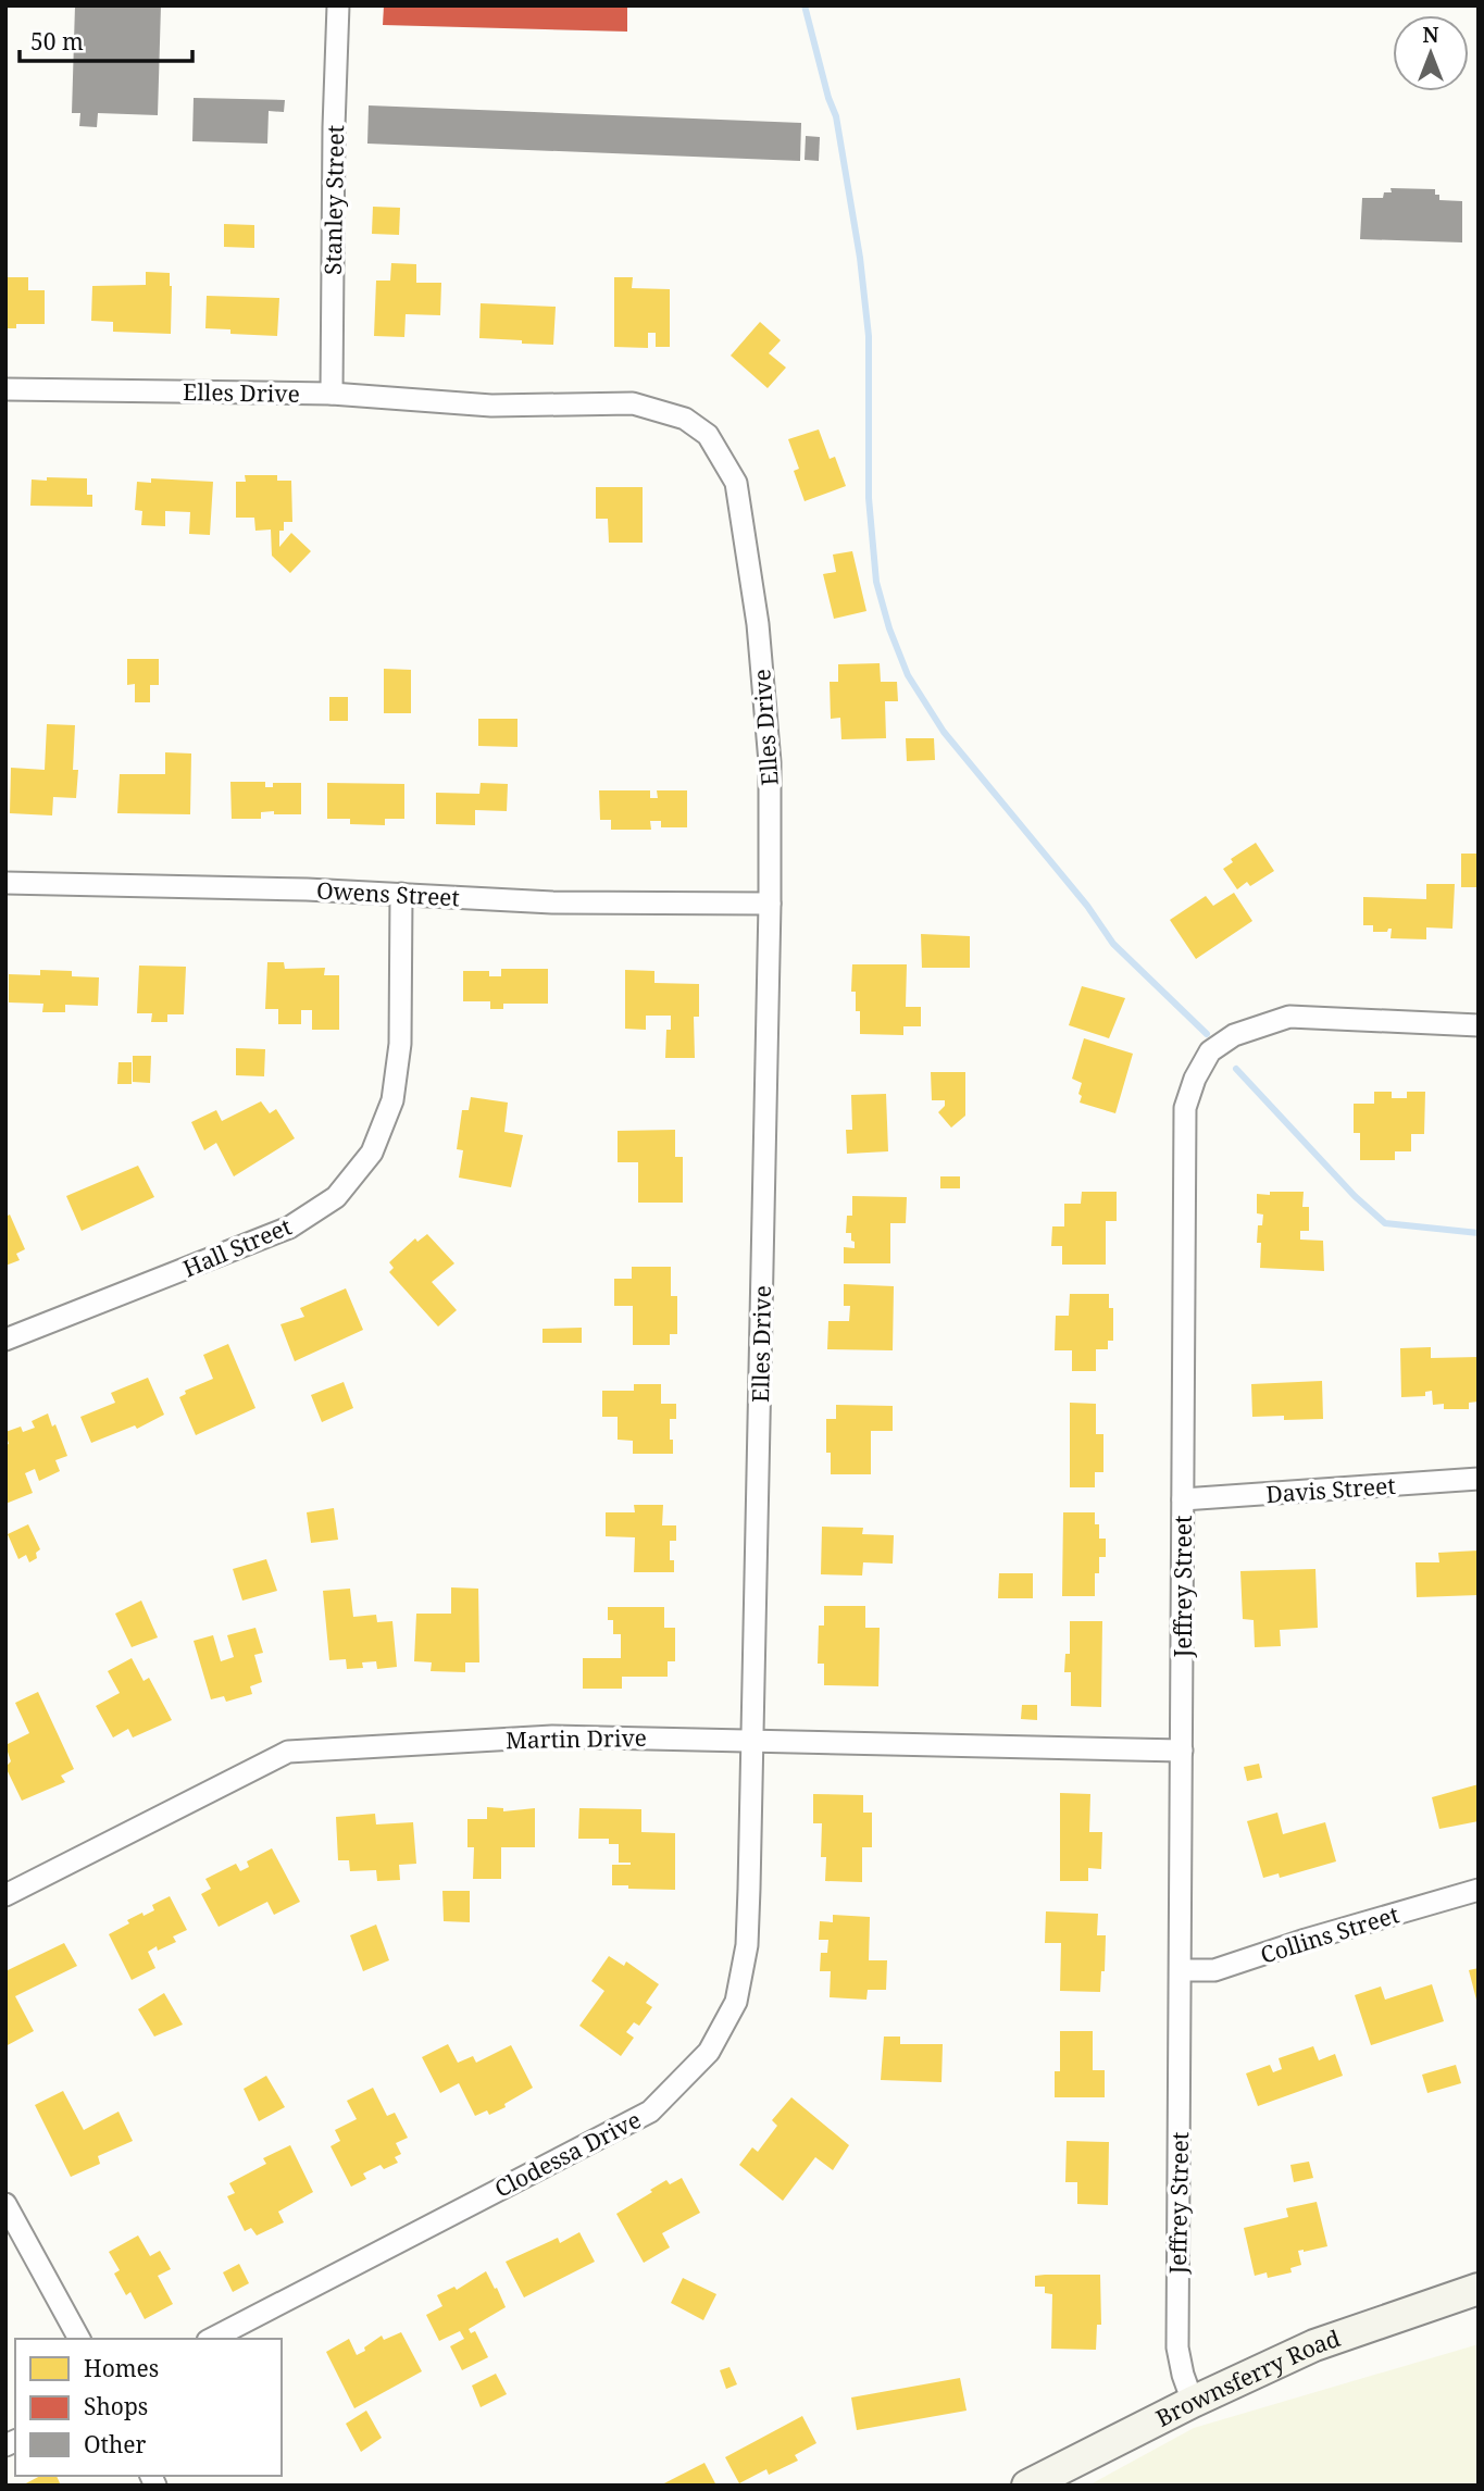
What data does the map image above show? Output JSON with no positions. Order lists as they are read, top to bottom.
{
  "streets": {
    "street": [
      "Stanley Street",
      "Elles Drive",
      "Owens Street",
      "Hall Street",
      "Davis Street",
      "Jeffrey Street",
      "Martin Drive",
      "Collins Street",
      "Clodessa Drive",
      "Brownsferry Road"
    ]
  },
  "crossings": [
    ["Stanley Street", "Elles Drive"],
    ["Elles Drive", "Owens Street"],
    ["Elles Drive", "Martin Drive"],
    ["Elles Drive", "Clodessa Drive"],
    ["Owens Street", "Hall Street"],
    ["Davis Street", "Jeffrey Street"],
    ["Jeffrey Street", "Martin Drive"],
    ["Jeffrey Street", "Collins Street"],
    ["Jeffrey Street", "Brownsferry Road"],
    ["Martin Drive", "Clodessa Drive"]
  ],
  "legend": ["Homes", "Shops", "Other"],
  "scale_bar": "50 m",
  "north": "top"
}
